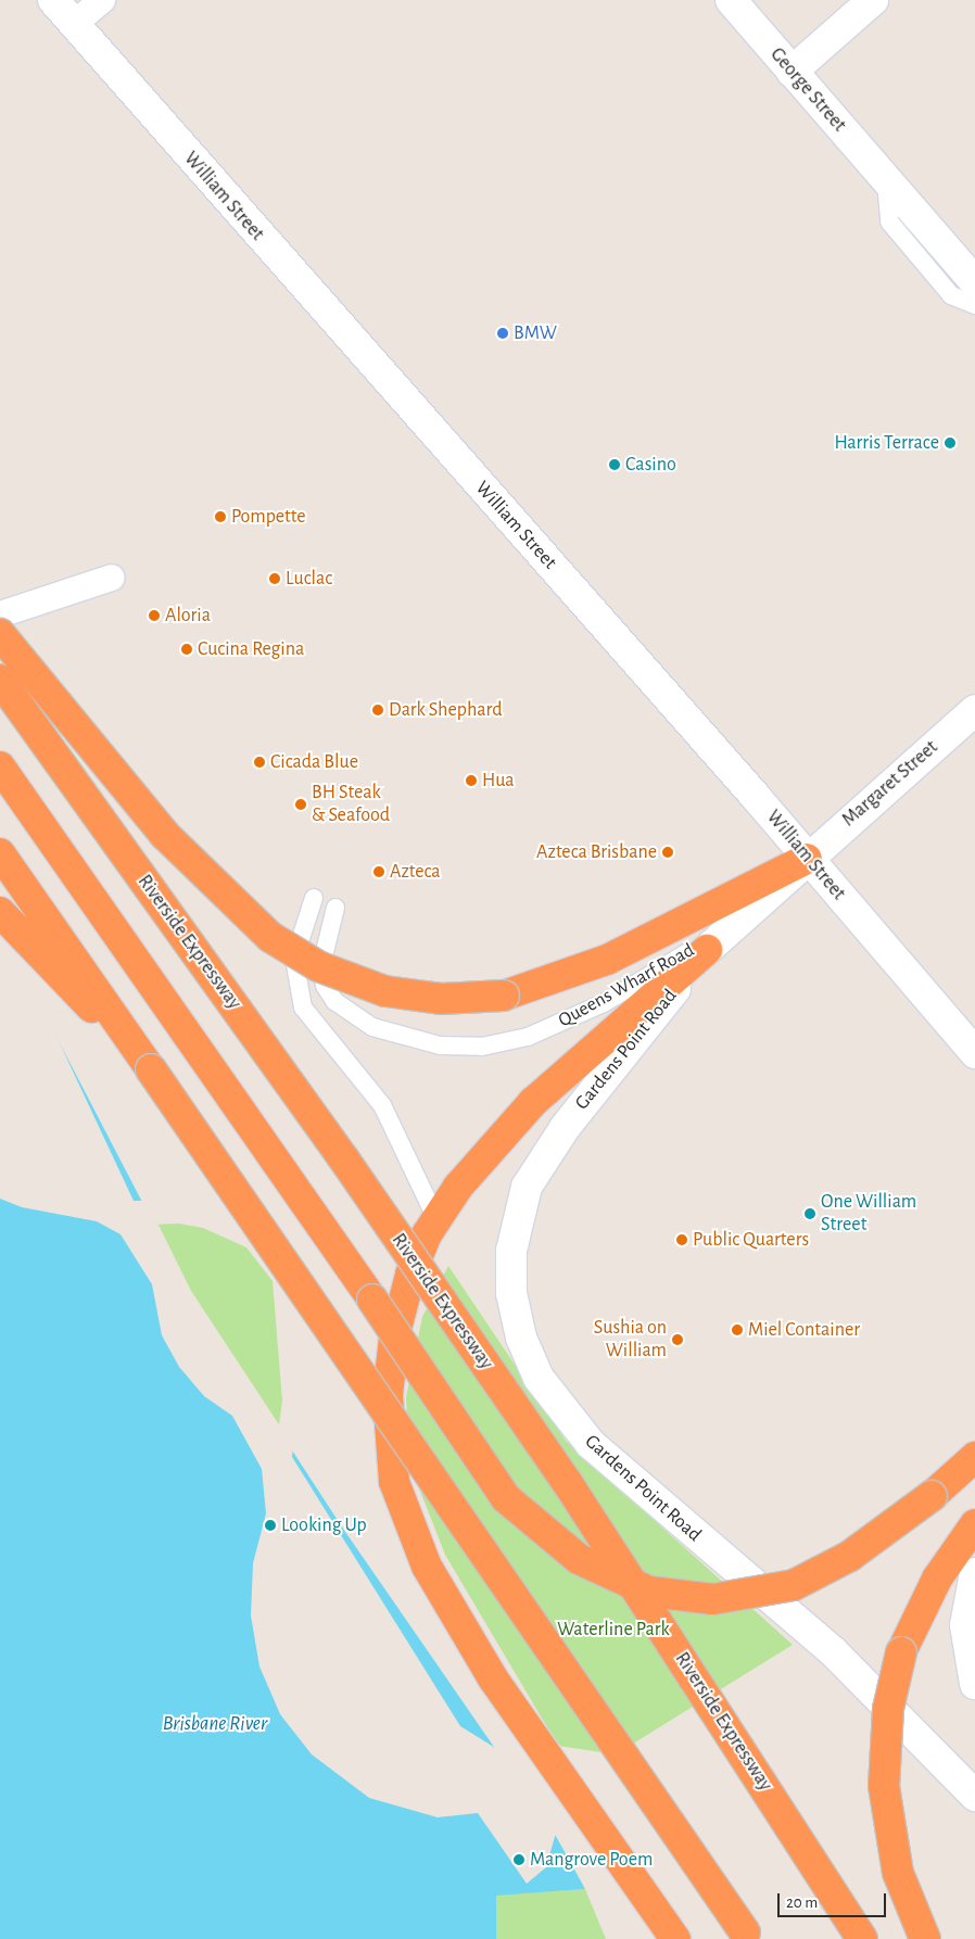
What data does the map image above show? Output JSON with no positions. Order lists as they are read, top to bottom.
{
  "streets": {
    "highway": ["Riverside Expressway"],
    "street": [
      "George Street",
      "William Street",
      "Margaret Street",
      "Gardens Point Road"
    ],
    "lane": ["Queens Wharf Road"]
  },
  "crossings": [
    ["William Street", "Margaret Street"],
    ["Margaret Street", "Queens Wharf Road"],
    ["Margaret Street", "Gardens Point Road"],
    ["Queens Wharf Road", "Gardens Point Road"]
  ],
  "water": ["Brisbane River"],
  "parks": ["Waterline Park"],
  "places": [
    "BMW",
    "Harris Terrace",
    "Casino",
    "Pompette",
    "Luclac",
    "Aloria",
    "Cucina Regina",
    "Dark Shephard",
    "Cicada Blue",
    "Hua",
    "BH Steak & Seafood",
    "Azteca Brisbane",
    "Azteca",
    "One William Street",
    "Public Quarters",
    "Miel Container",
    "Sushia on William",
    "Looking Up",
    "Mangrove Poem"
  ],
  "scale_bar": "20 m"
}
